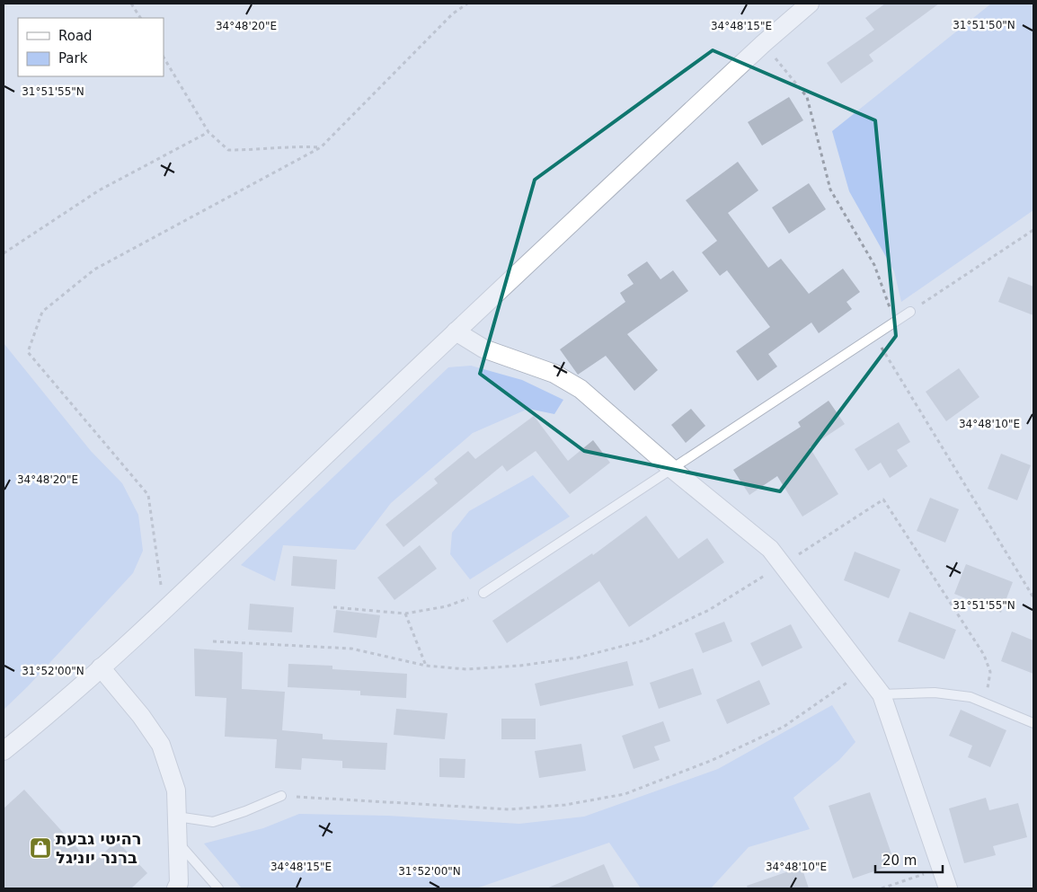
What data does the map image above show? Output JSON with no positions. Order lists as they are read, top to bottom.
{
  "places": {
    "shop": ["רהיטי גבעת ברנר יוניגל"]
  },
  "legend": ["Road", "Park"],
  "scale_bar": "20 m",
  "coordinates": [
    "31°51'50\"N",
    "34°48'20\"E",
    "34°48'15\"E",
    "31°51'55\"N",
    "34°48'10\"E",
    "31°52'00\"N"
  ]
}
